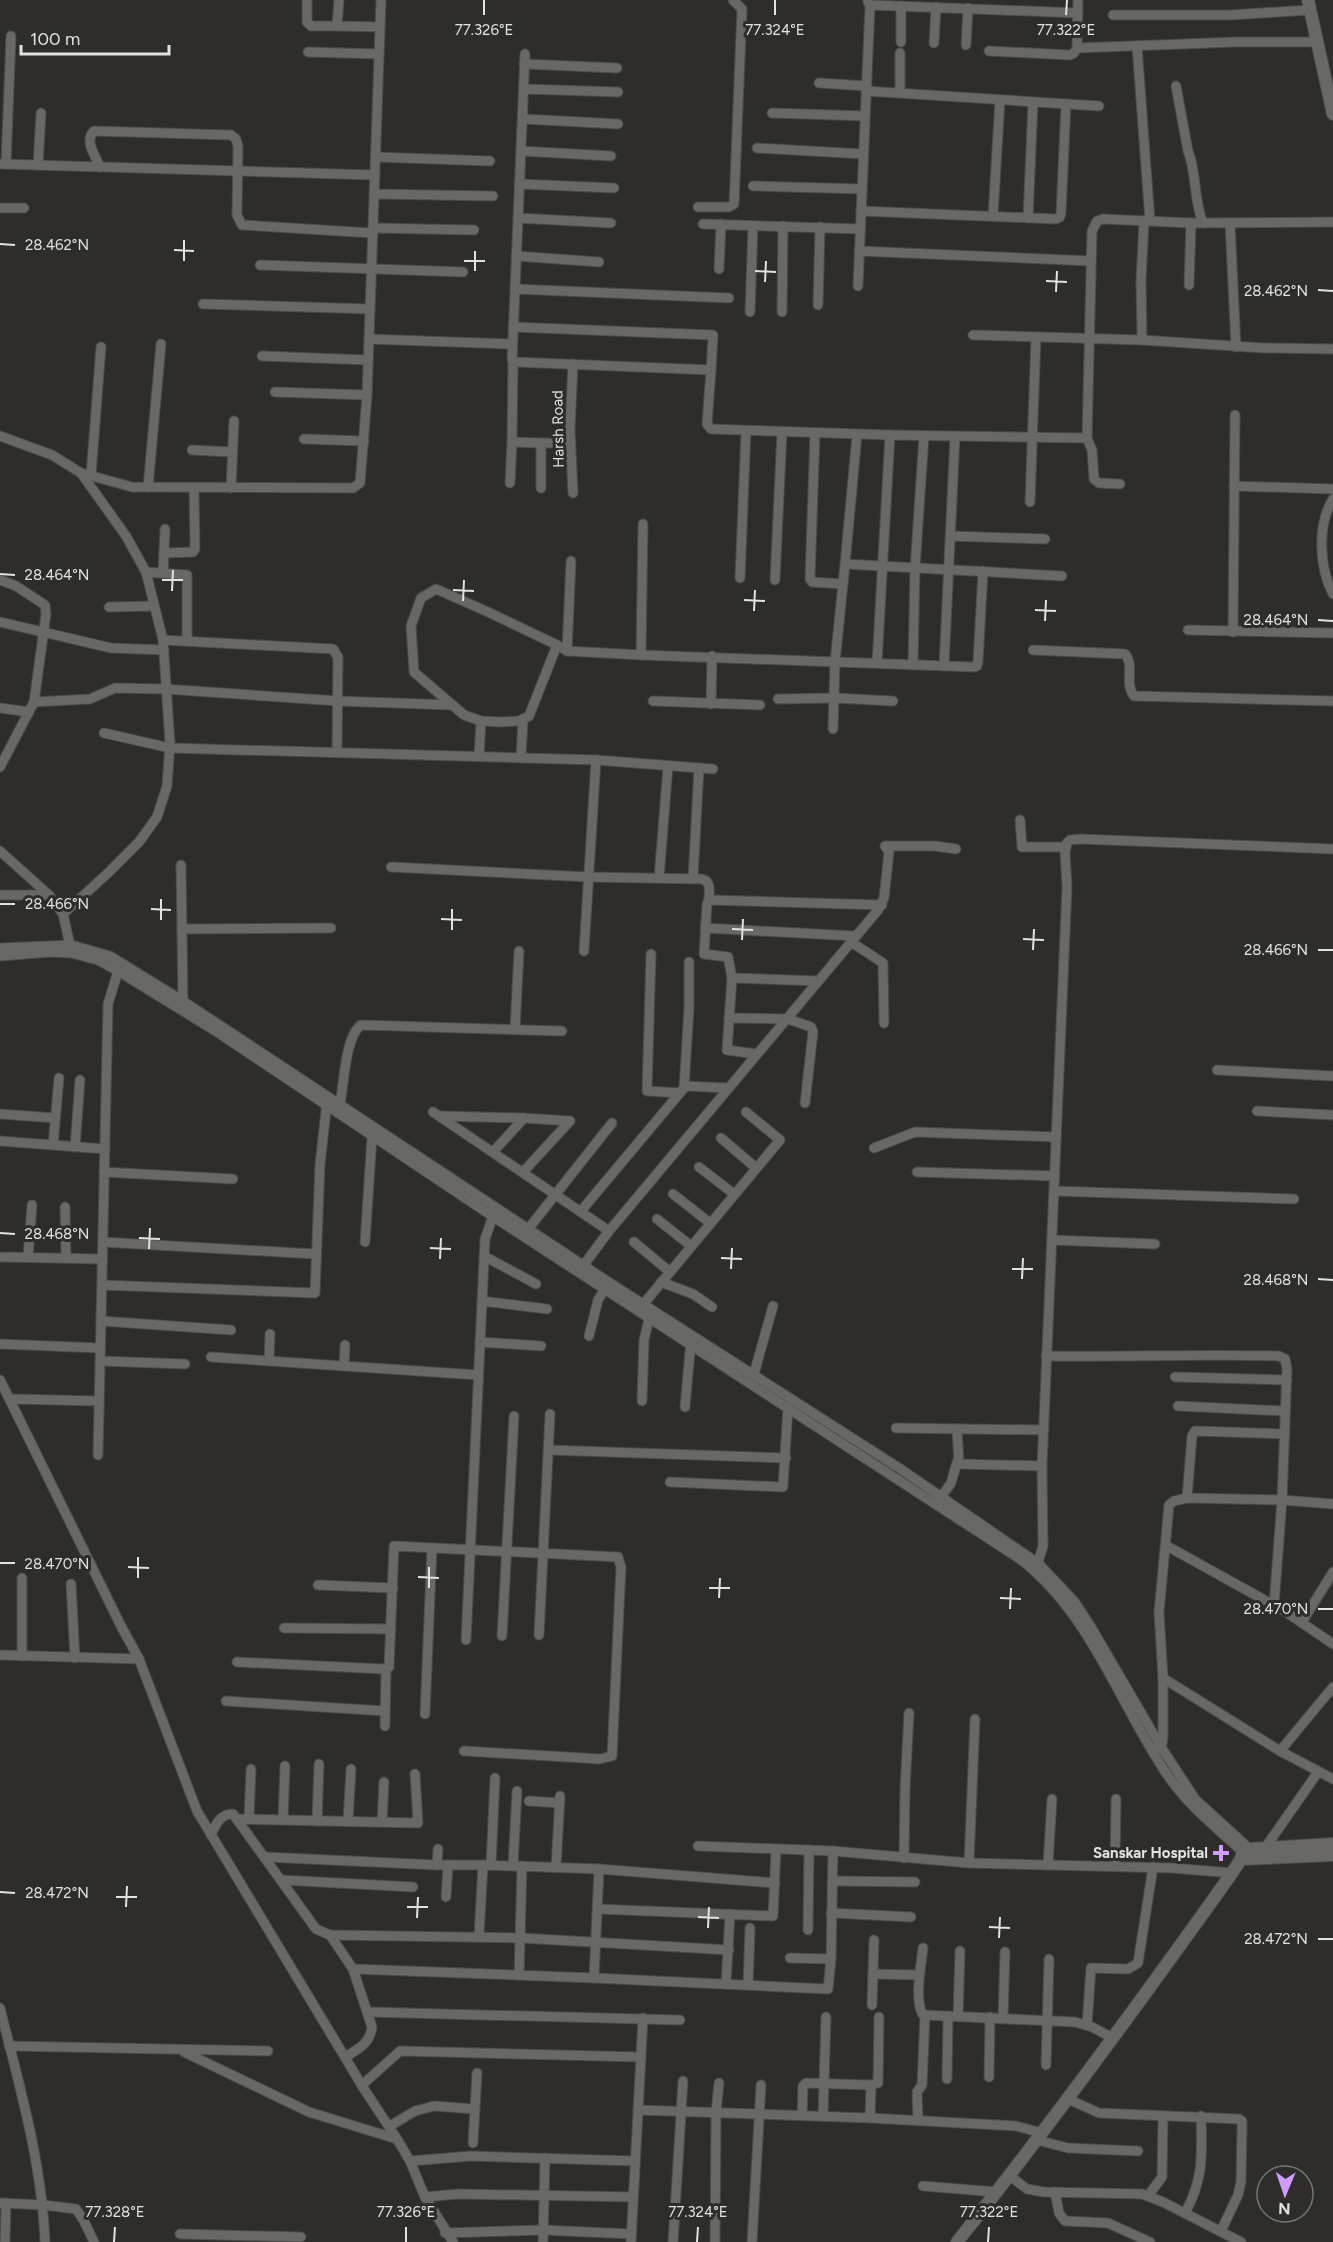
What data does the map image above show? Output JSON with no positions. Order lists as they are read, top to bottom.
{
  "streets": {
    "street": ["Harsh Road"]
  },
  "places": {
    "health": ["Sanskar Hospital"]
  },
  "scale_bar": "100 m",
  "north": "bottom",
  "coordinates": [
    "77.326°E",
    "77.324°E",
    "77.322°E",
    "28.462°N",
    "28.464°N",
    "28.466°N",
    "28.468°N",
    "28.470°N",
    "28.472°N",
    "77.328°E"
  ]
}
